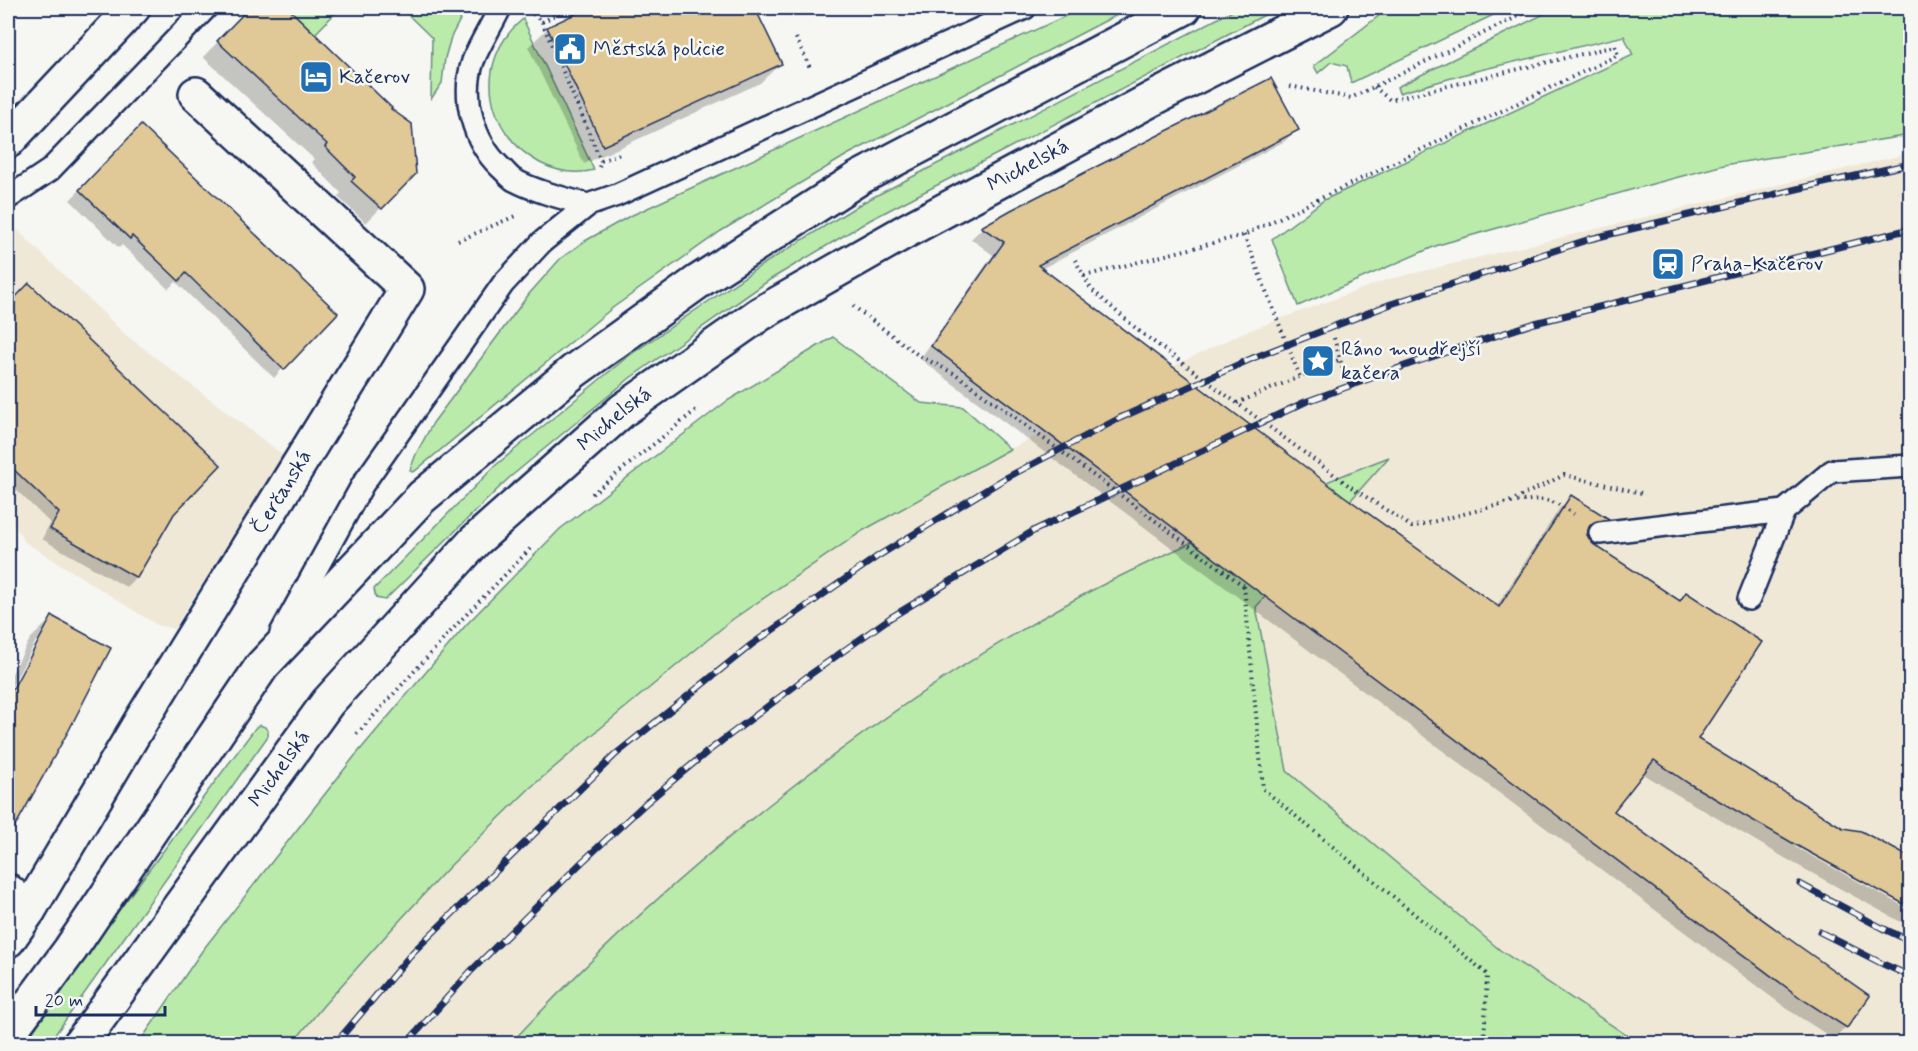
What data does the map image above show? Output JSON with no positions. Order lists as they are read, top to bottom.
{
  "streets": {
    "main road": ["Michelská", "Čerčanská"]
  },
  "places": {
    "public building": ["Městská policie"],
    "hotel": ["Kačerov"],
    "station": ["Praha-Kačerov"],
    "place": ["Ráno moudřejší kačera"]
  },
  "scale_bar": "20 m"
}
